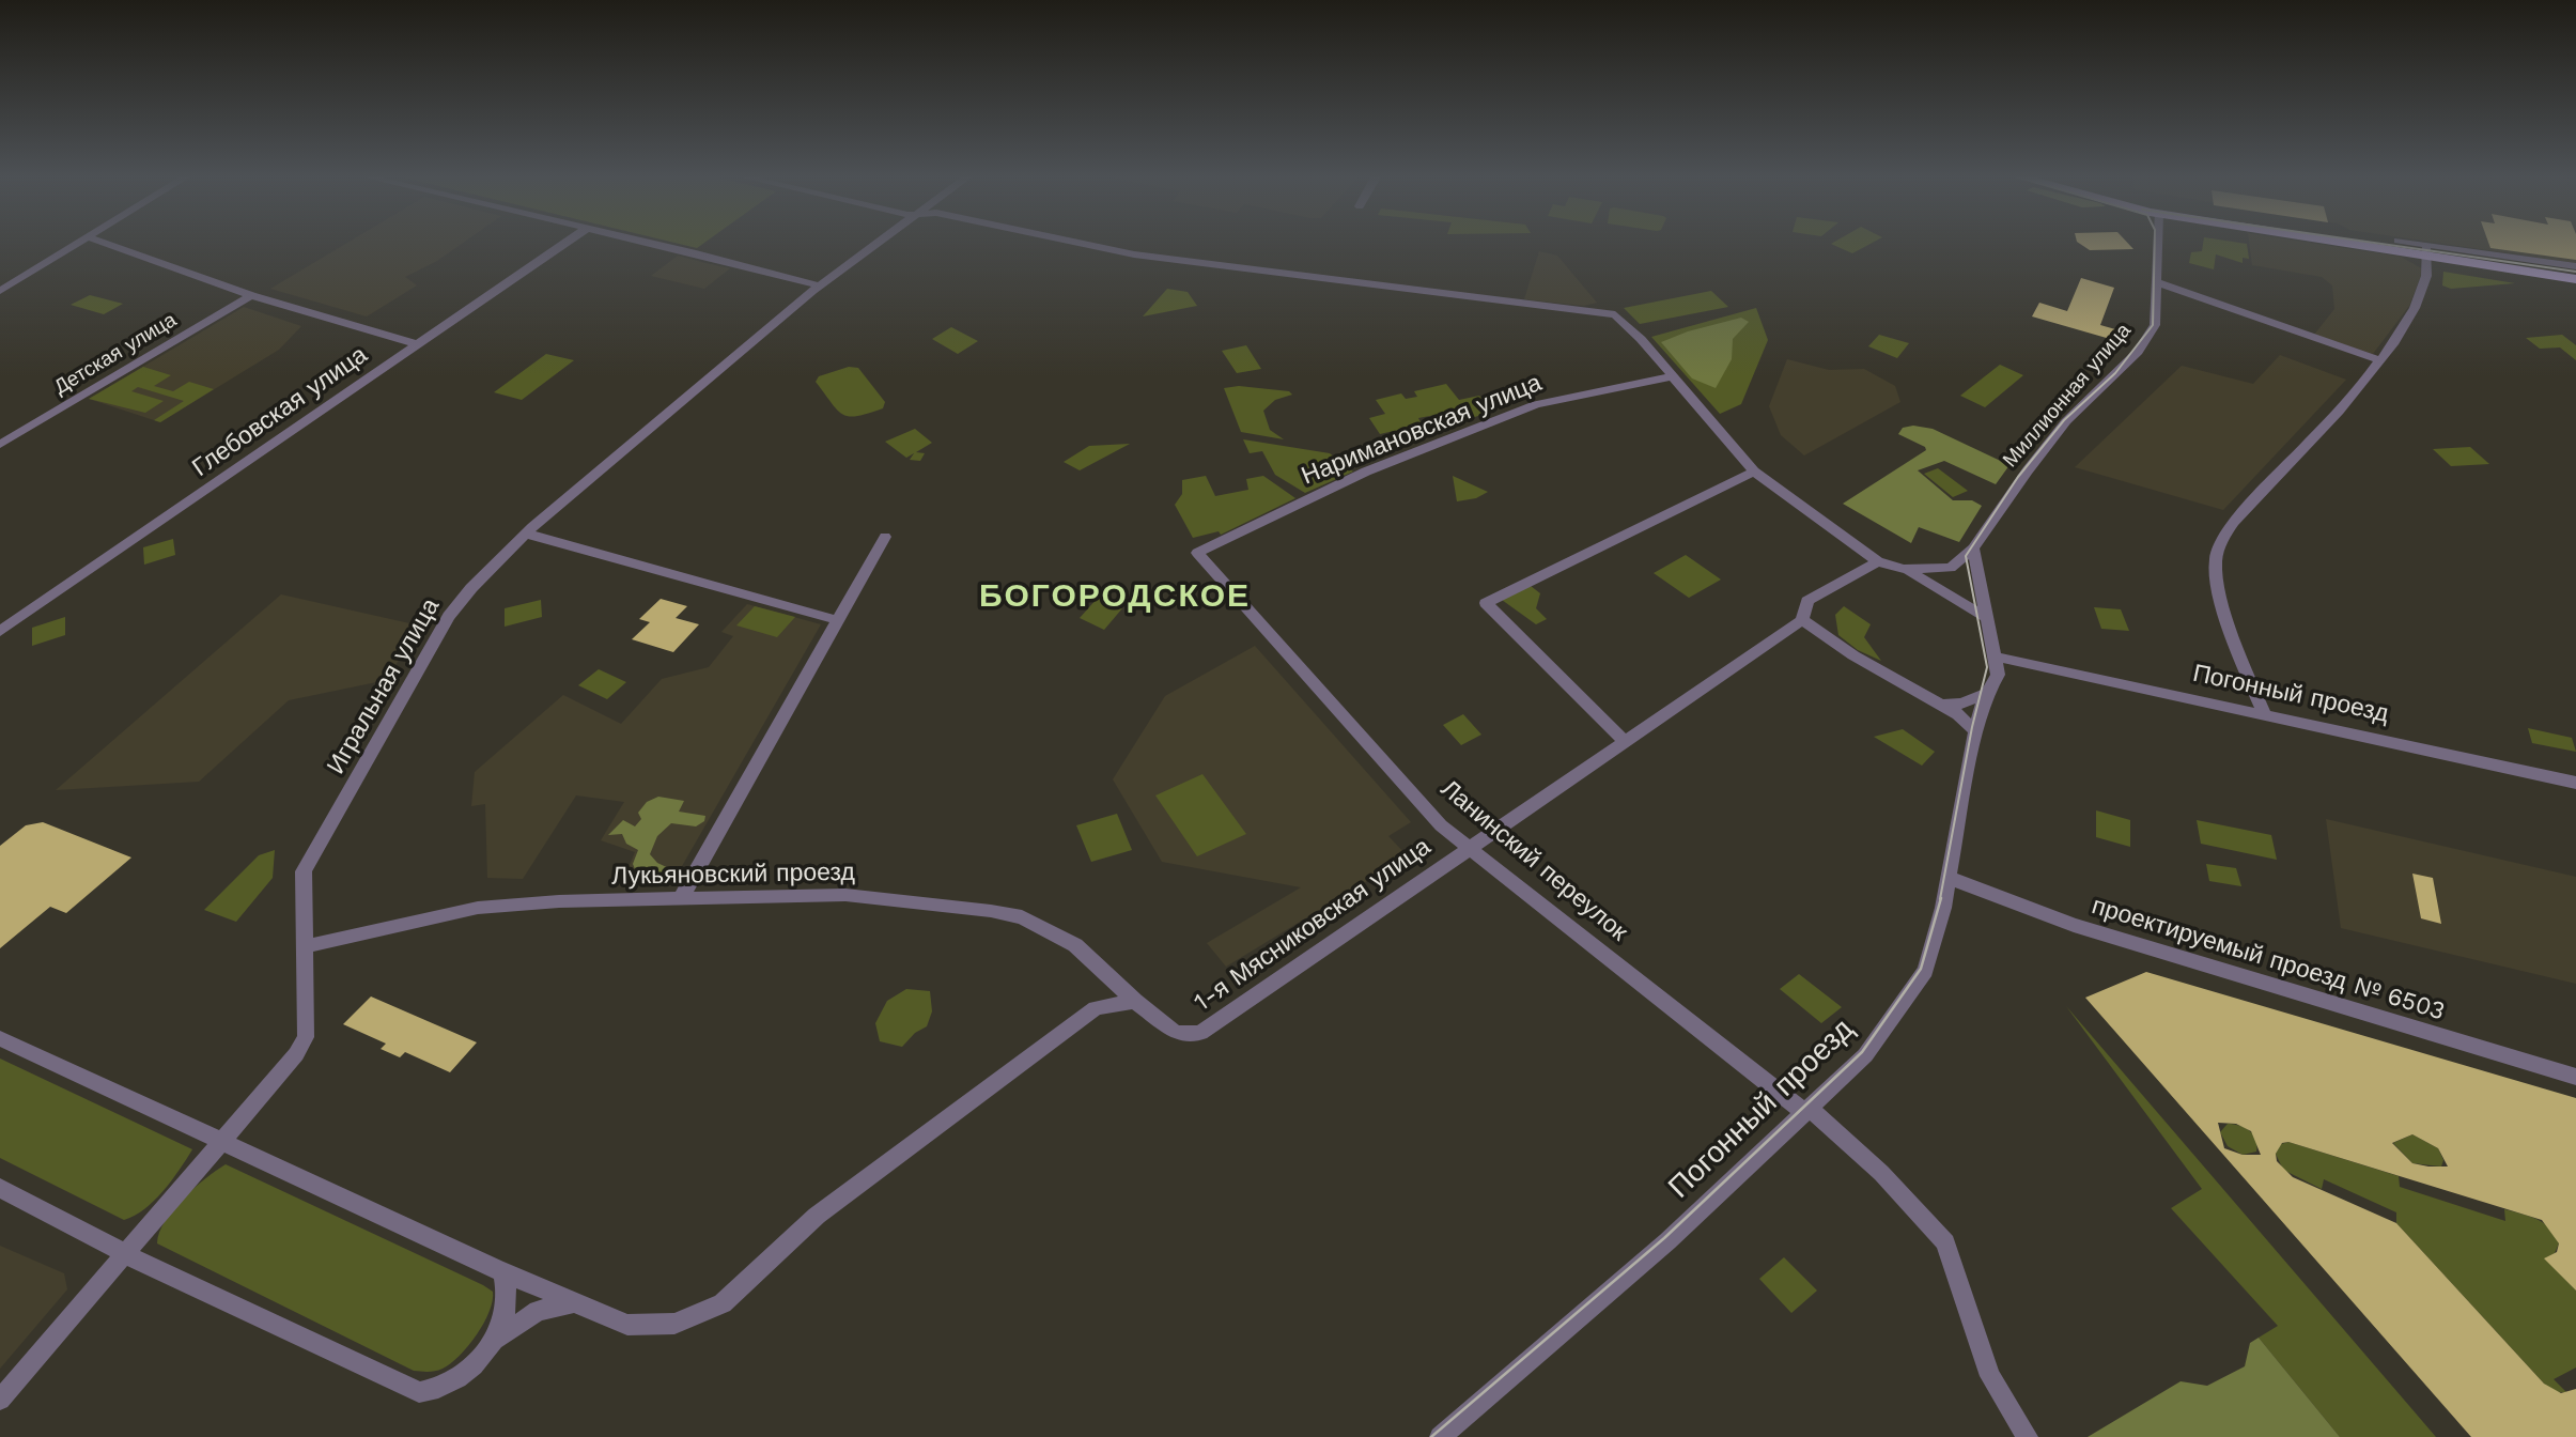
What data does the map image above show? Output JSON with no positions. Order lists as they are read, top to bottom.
{
  "streets": {
    "street": [
      "Детская улица",
      "Миллионная улица",
      "Глебовская улица",
      "Наримановская улица",
      "Игральная улица",
      "Погонный проезд",
      "Ланинский переулок",
      "Лукьяновский проезд",
      "1-я Мясниковская улица",
      "проектируемый проезд № 6503"
    ]
  },
  "crossings": [
    ["Наримановская улица", "Ланинский переулок"],
    ["Игральная улица", "Лукьяновский проезд"],
    ["Погонный проезд", "Ланинский переулок"],
    ["Погонный проезд", "проектируемый проезд № 6503"],
    ["Ланинский переулок", "1-я Мясниковская улица"],
    ["Лукьяновский проезд", "1-я Мясниковская улица"]
  ],
  "districts": ["БОГОРОДСКОЕ"]
}
